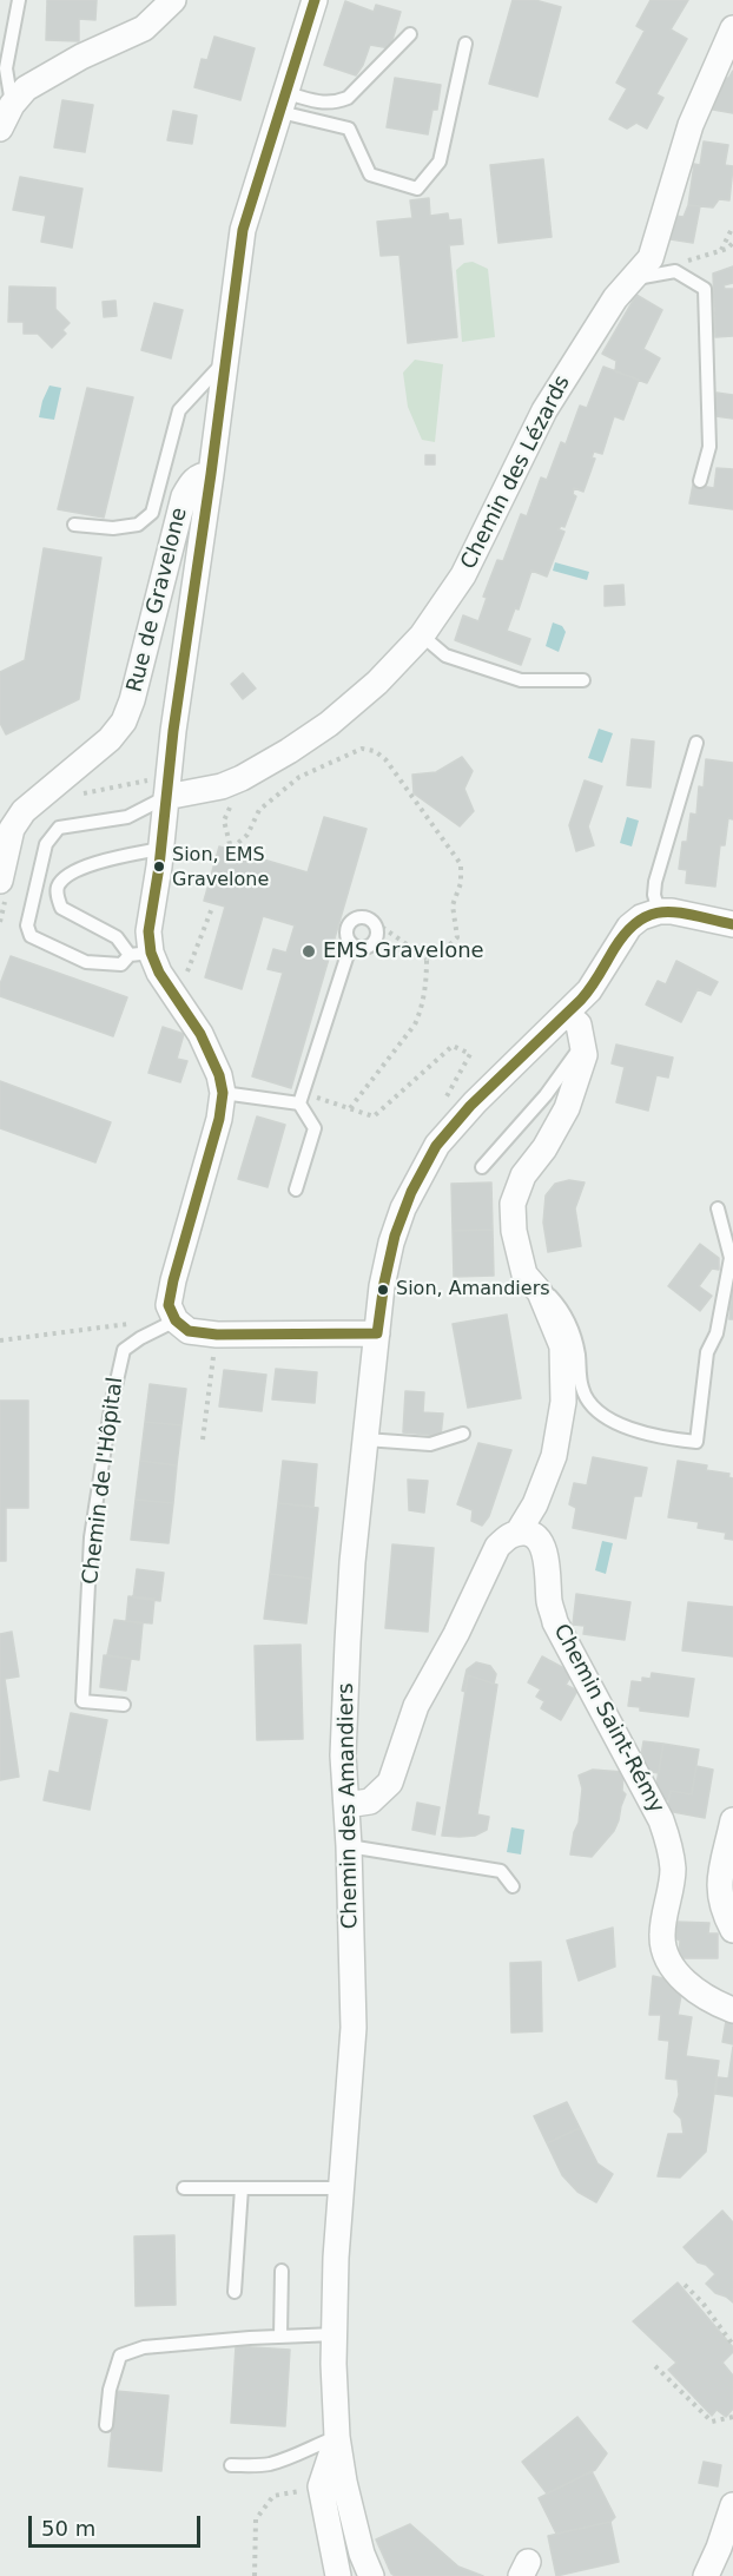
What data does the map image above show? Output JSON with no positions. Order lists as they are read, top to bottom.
{
  "streets": {
    "street": [
      "Chemin des Lézards",
      "Rue de Gravelone",
      "Chemin Saint-Rémy",
      "Chemin des Amandiers"
    ],
    "lane": ["Chemin de l'Hôpital"]
  },
  "places": ["Sion, EMS Gravelone", "EMS Gravelone", "Sion, Amandiers"],
  "scale_bar": "50 m"
}
